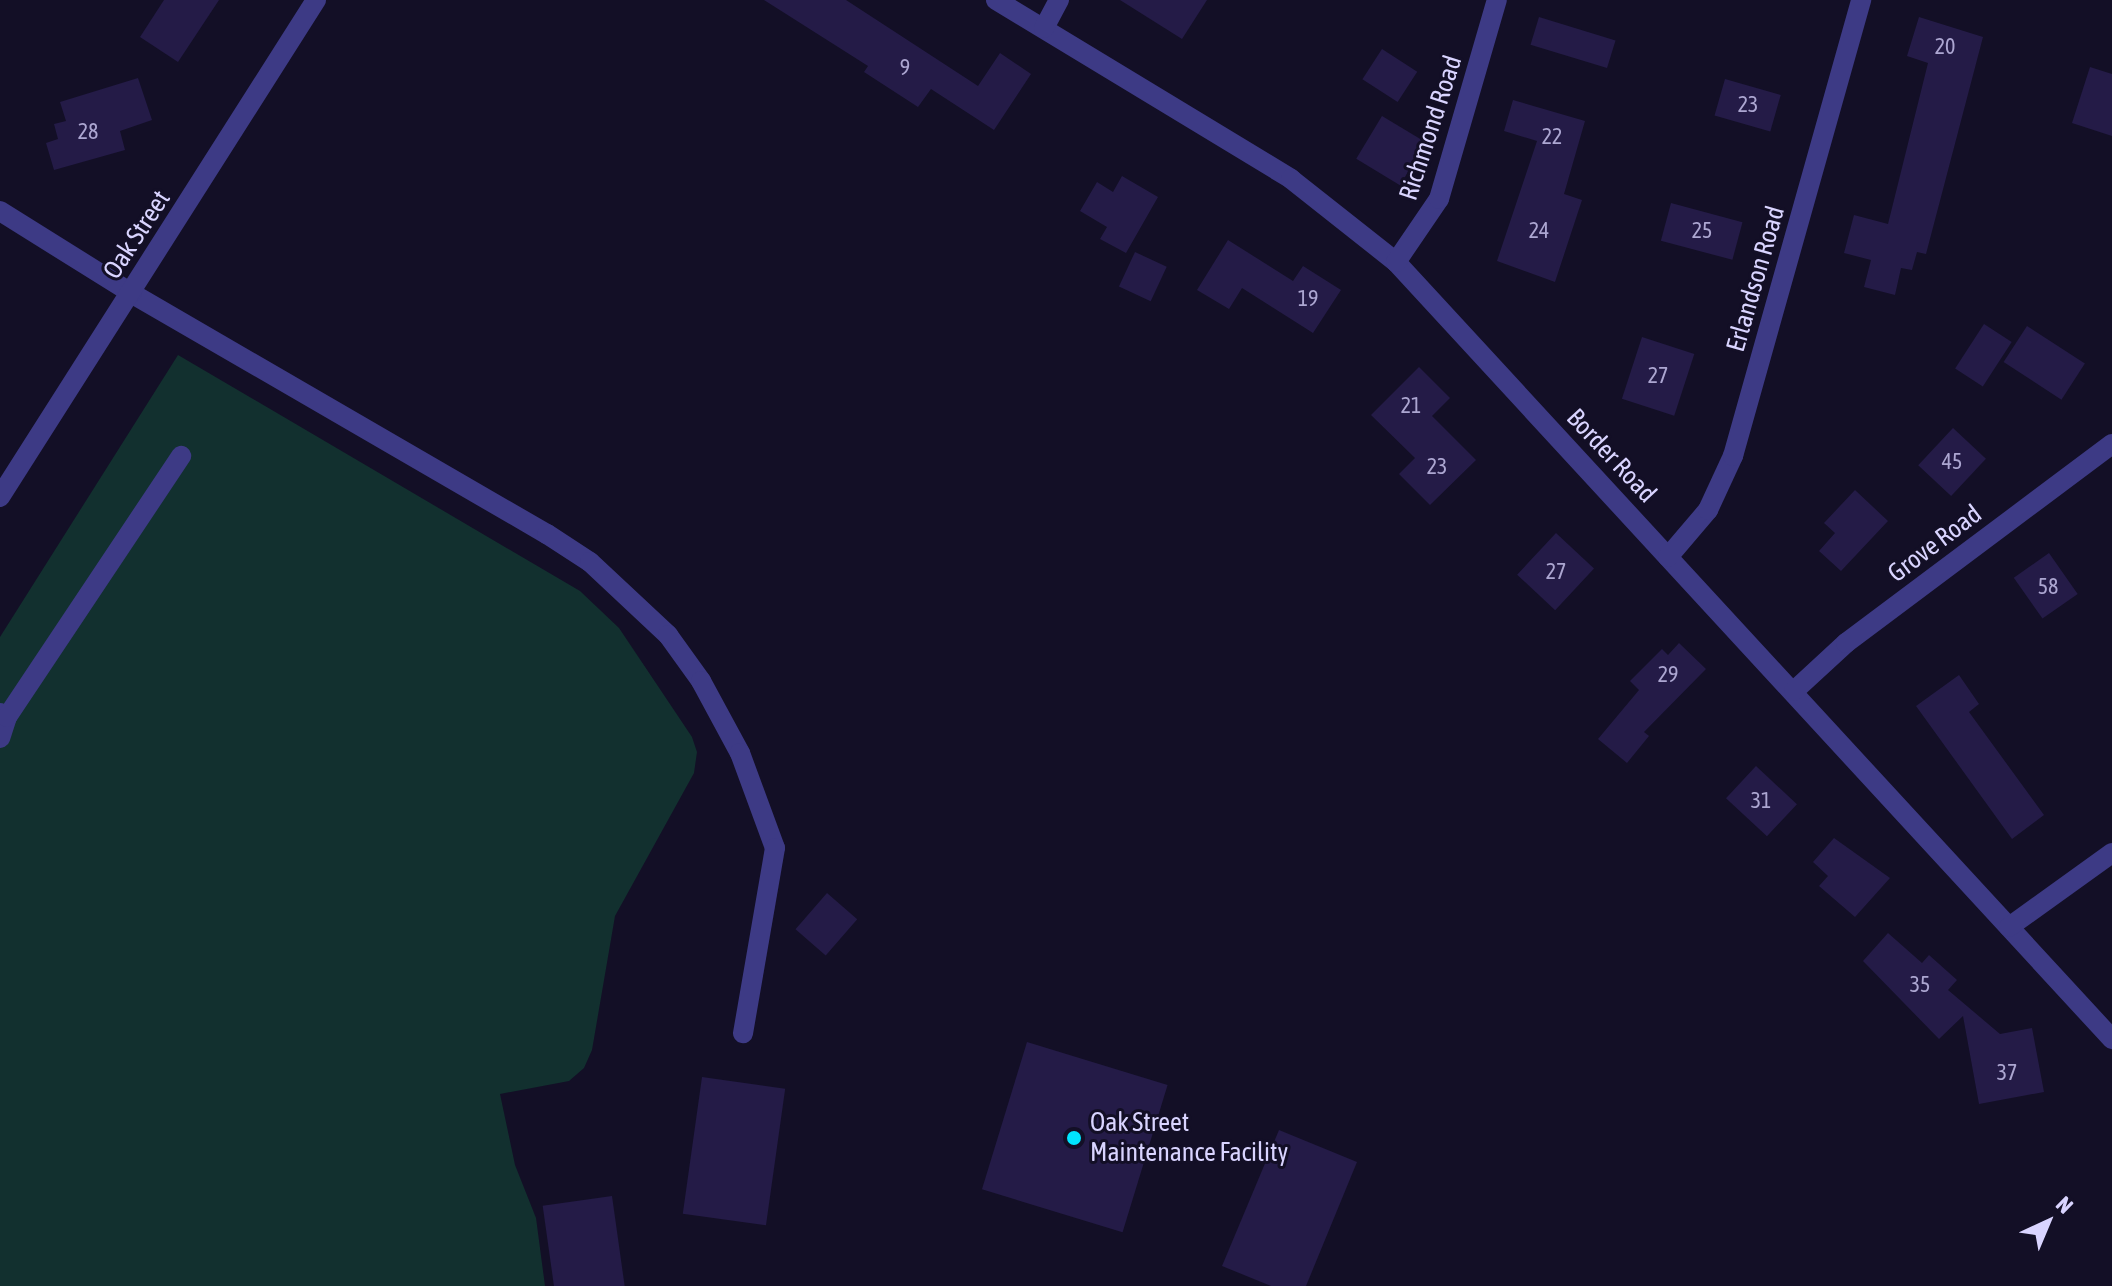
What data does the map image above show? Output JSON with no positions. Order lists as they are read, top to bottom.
{
  "streets": {
    "street": [
      "Richmond Road",
      "Oak Street",
      "Erlandson Road",
      "Border Road",
      "Grove Road"
    ]
  },
  "crossings": [
    ["Richmond Road", "Border Road"],
    ["Erlandson Road", "Border Road"],
    ["Border Road", "Grove Road"]
  ],
  "places": ["Oak Street Maintenance Facility"],
  "house_numbers": [
    "20",
    "9",
    "23",
    "28",
    "22",
    "24",
    "25",
    "19",
    "27",
    "21",
    "45",
    "23",
    "27",
    "58",
    "29",
    "31",
    "35",
    "37"
  ],
  "north": "top right"
}
